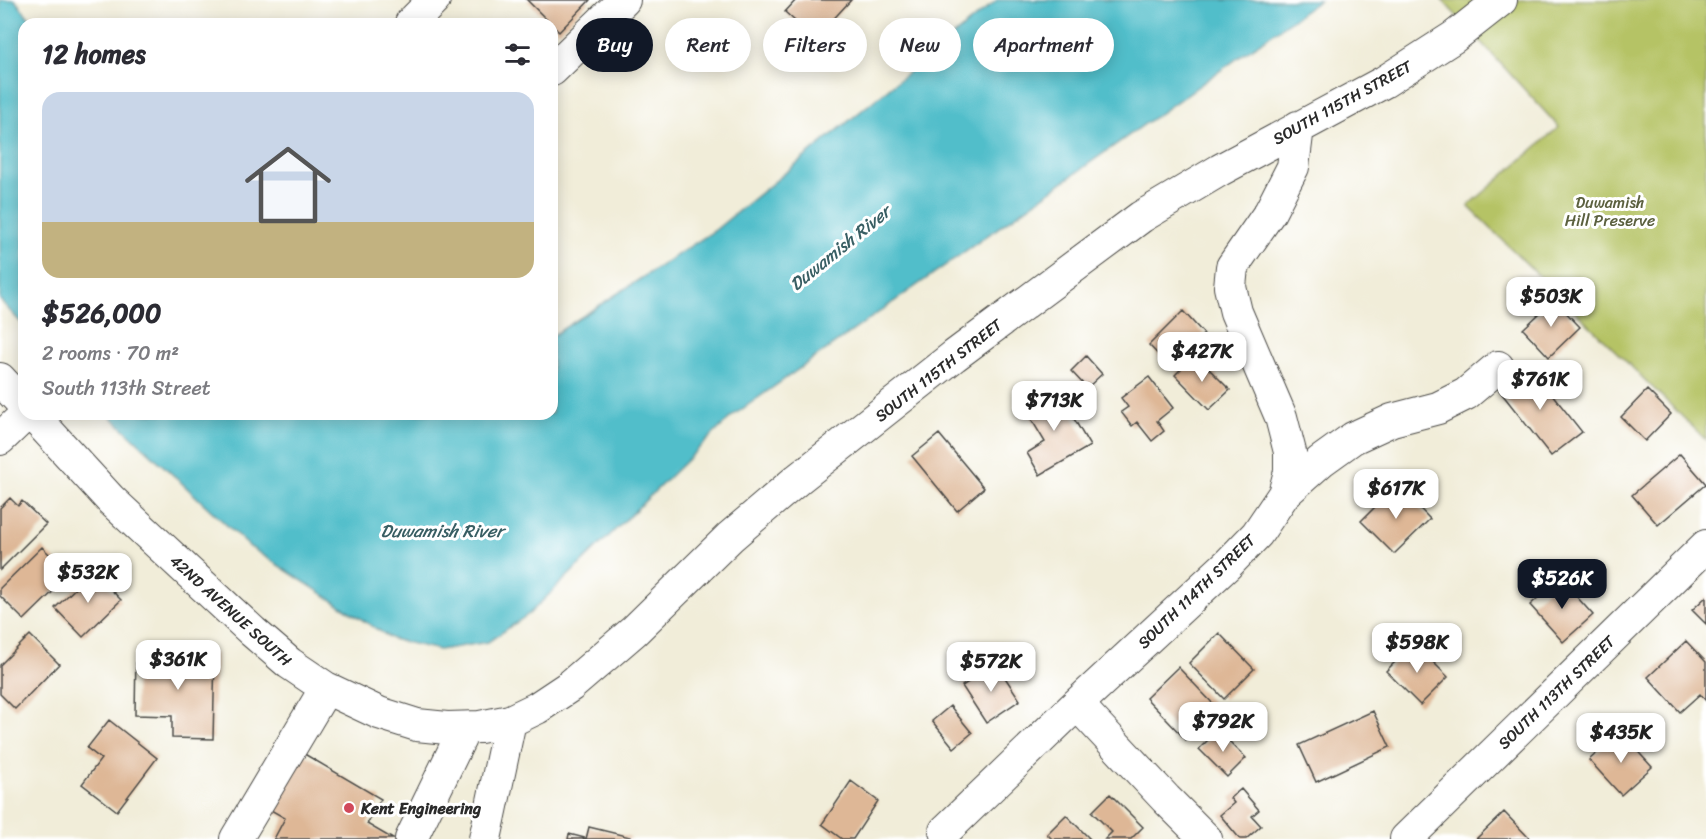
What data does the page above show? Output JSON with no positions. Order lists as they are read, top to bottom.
{
  "streets": {
    "street": [
      "SOUTH 115TH STREET",
      "SOUTH 114TH STREET",
      "42ND AVENUE SOUTH",
      "SOUTH 113TH STREET"
    ]
  },
  "crossings": [
    ["SOUTH 115TH STREET", "42ND AVENUE SOUTH"]
  ],
  "water": ["Duwamish River"],
  "parks": ["Duwamish Hill Preserve"],
  "places": ["Kent Engineering"],
  "page": {
    "chip": [
      "Buy",
      "Rent",
      "Filters",
      "New",
      "Apartment"
    ],
    "heading": "12 homes",
    "list": [
      {
        "name": "$526,000",
        "note": "2 rooms · 70 m² · South 113th Street"
      }
    ],
    "price": [
      "$503K",
      "$427K",
      "$761K",
      "$713K",
      "$617K",
      "$532K",
      "$526K",
      "$598K",
      "$361K",
      "$572K",
      "$792K",
      "$435K"
    ]
  }
}
